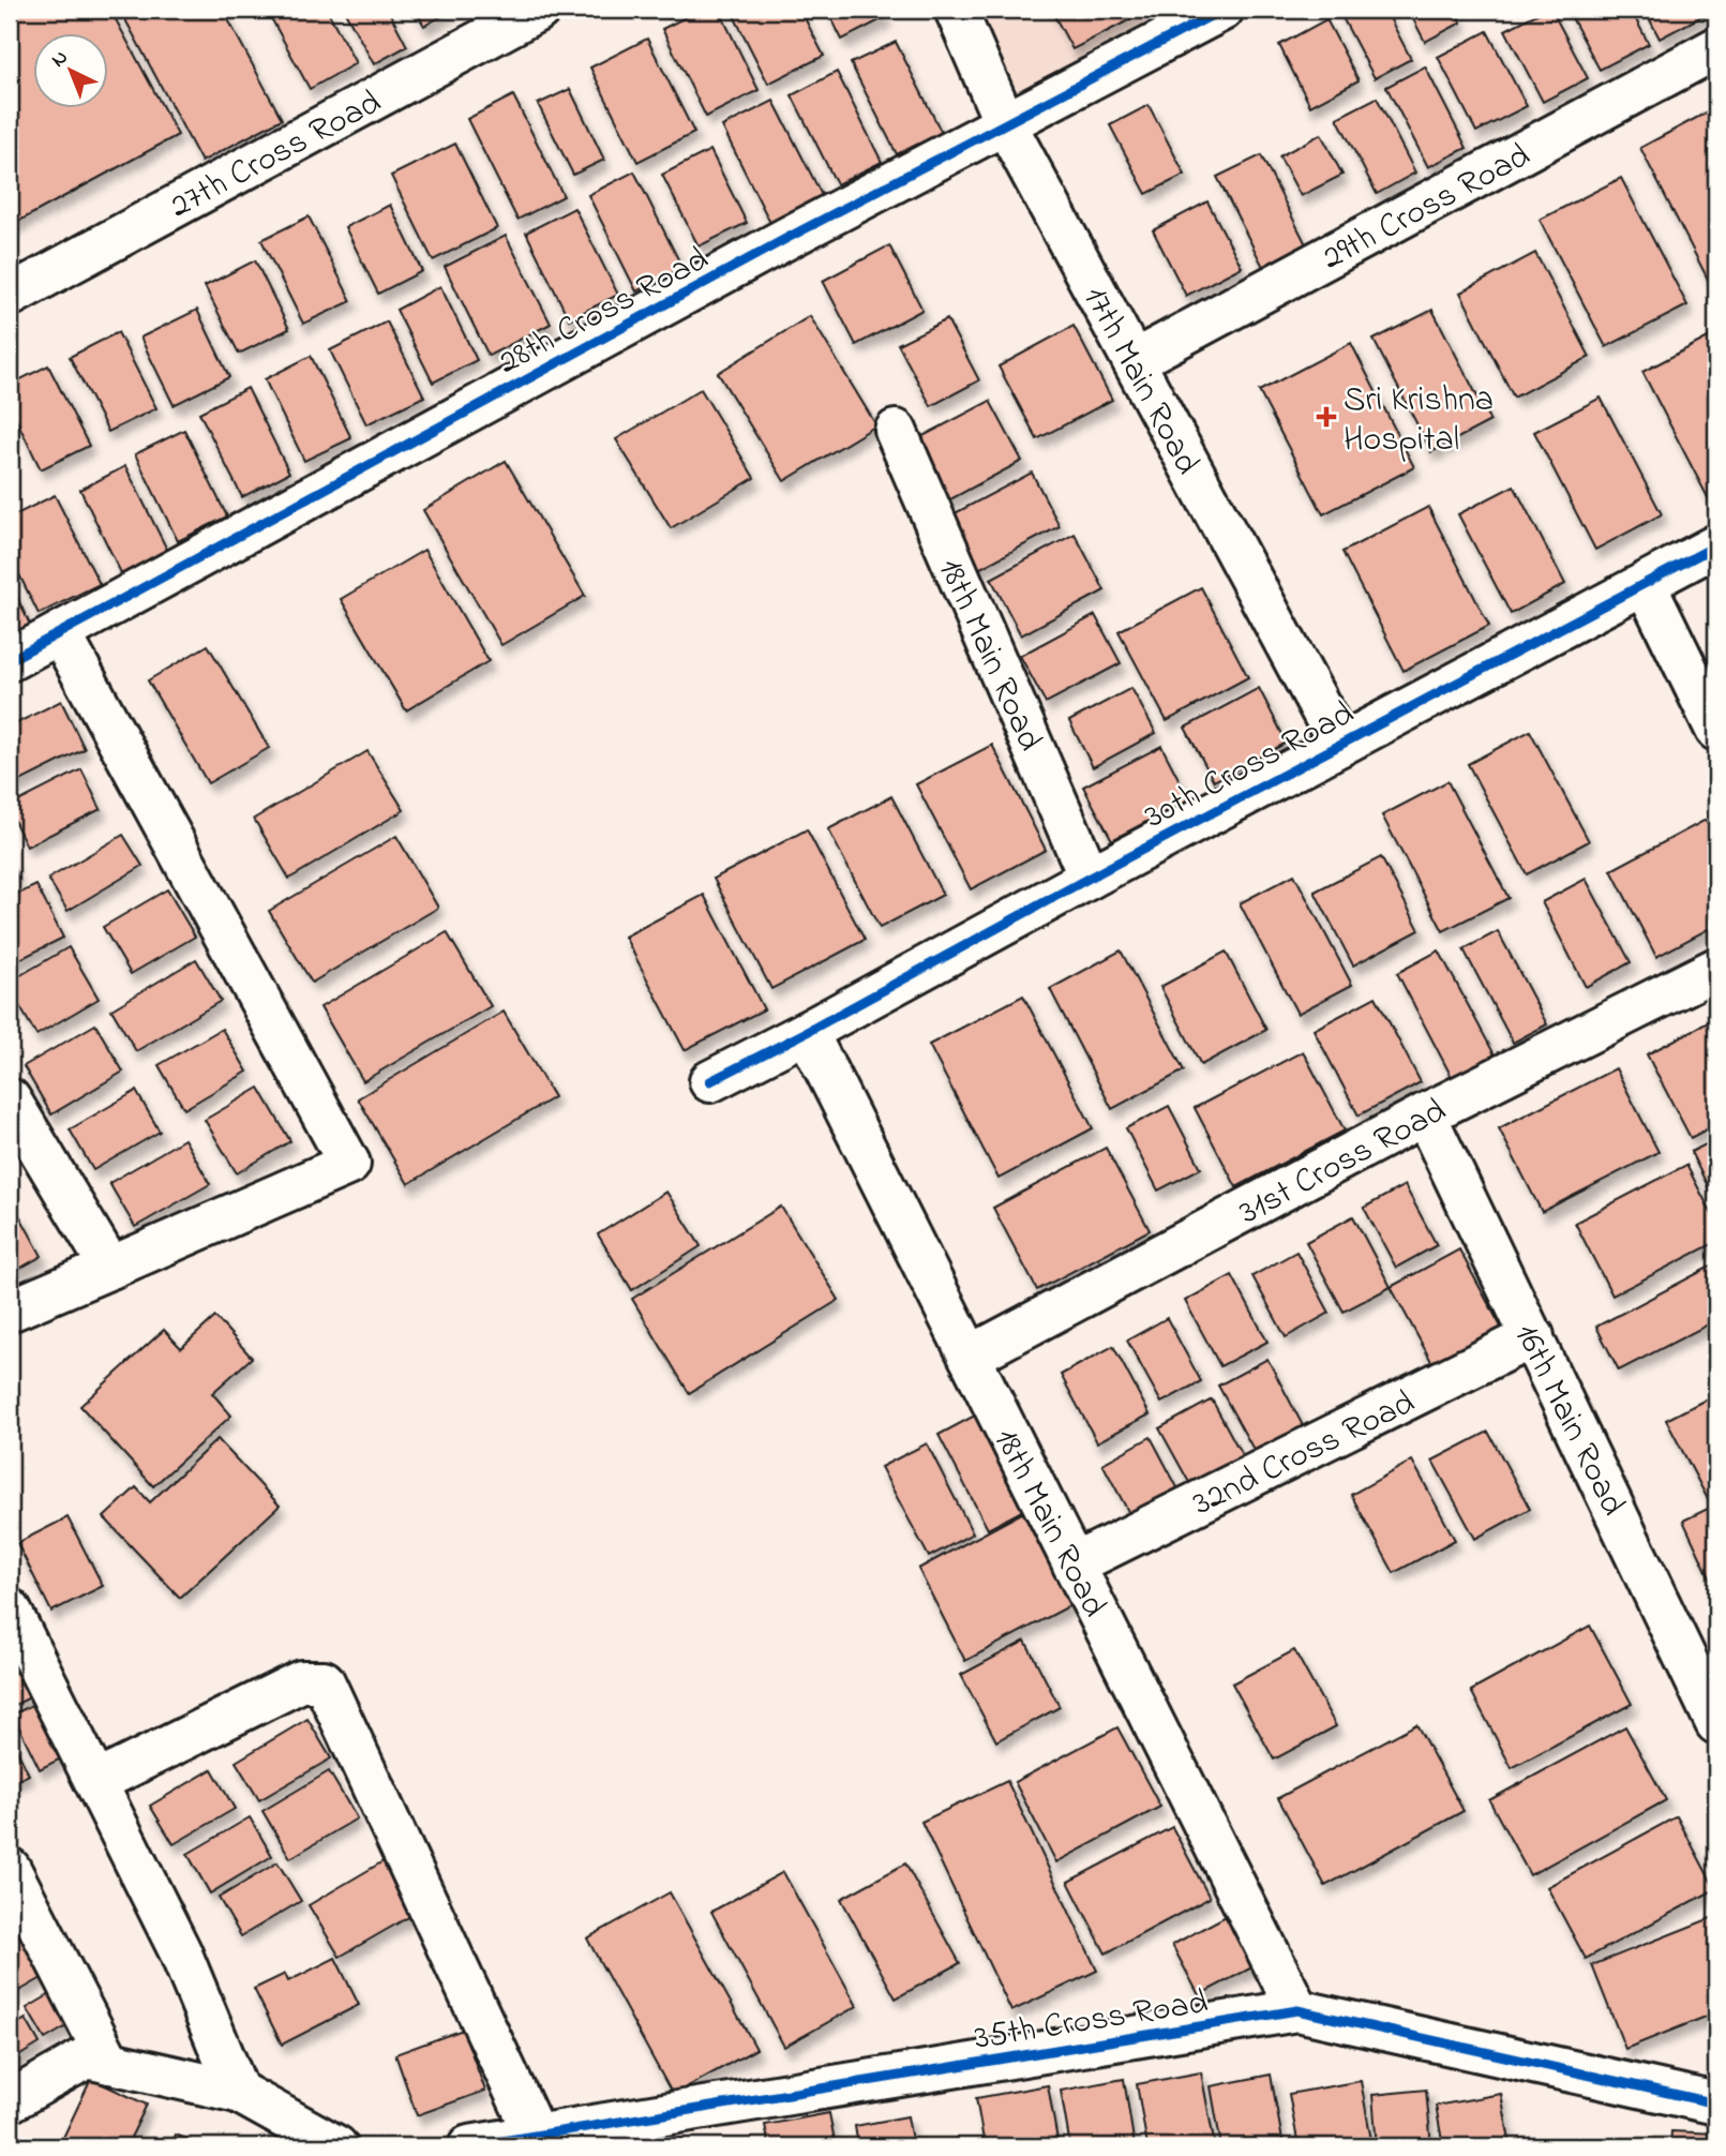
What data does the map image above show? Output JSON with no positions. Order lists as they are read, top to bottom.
{
  "streets": {
    "street": [
      "27th Cross Road",
      "29th Cross Road",
      "28th Cross Road",
      "17th Main Road",
      "18th Main Road",
      "30th Cross Road",
      "31st Cross Road",
      "16th Main Road",
      "32nd Cross Road",
      "35th Cross Road"
    ]
  },
  "crossings": [
    ["29th Cross Road", "17th Main Road"],
    ["28th Cross Road", "17th Main Road"],
    ["17th Main Road", "30th Cross Road"],
    ["18th Main Road", "30th Cross Road"],
    ["18th Main Road", "31st Cross Road"],
    ["18th Main Road", "32nd Cross Road"],
    ["18th Main Road", "35th Cross Road"],
    ["31st Cross Road", "16th Main Road"],
    ["16th Main Road", "32nd Cross Road"]
  ],
  "places": {
    "health": ["Sri Krishna Hospital"]
  },
  "north": "top left"
}
